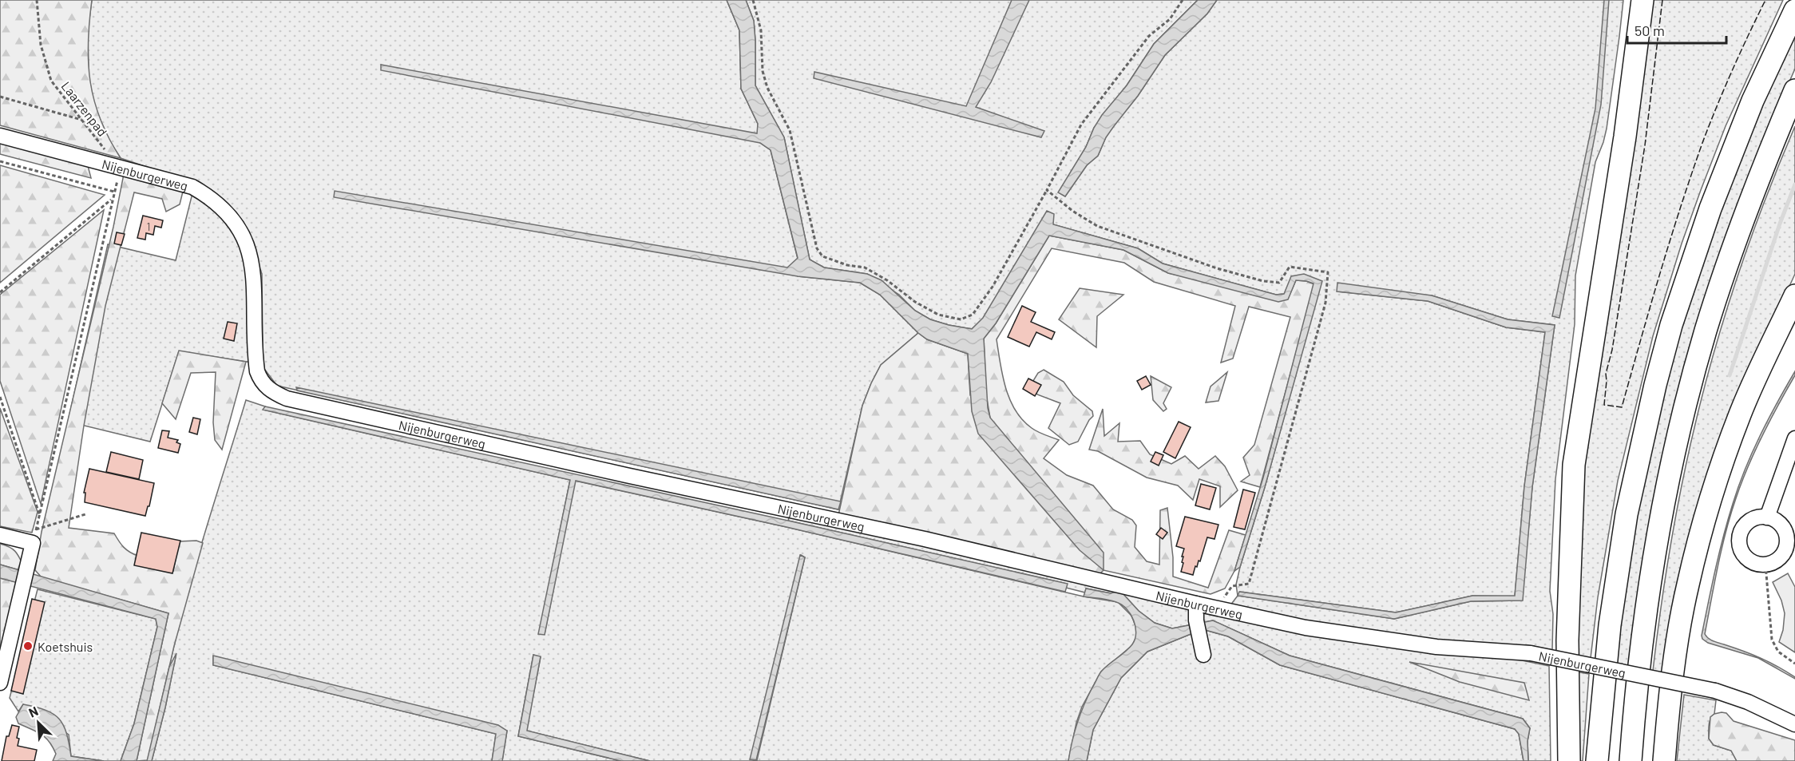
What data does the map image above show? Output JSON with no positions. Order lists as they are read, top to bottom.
{
  "streets": {
    "street": ["Nijenburgerweg"],
    "path": ["Laarzenpad"]
  },
  "crossings": [
    ["Laarzenpad", "Nijenburgerweg"]
  ],
  "places": ["Koetshuis"],
  "house_numbers": ["1"],
  "scale_bar": "50 m",
  "north": "top left"
}
